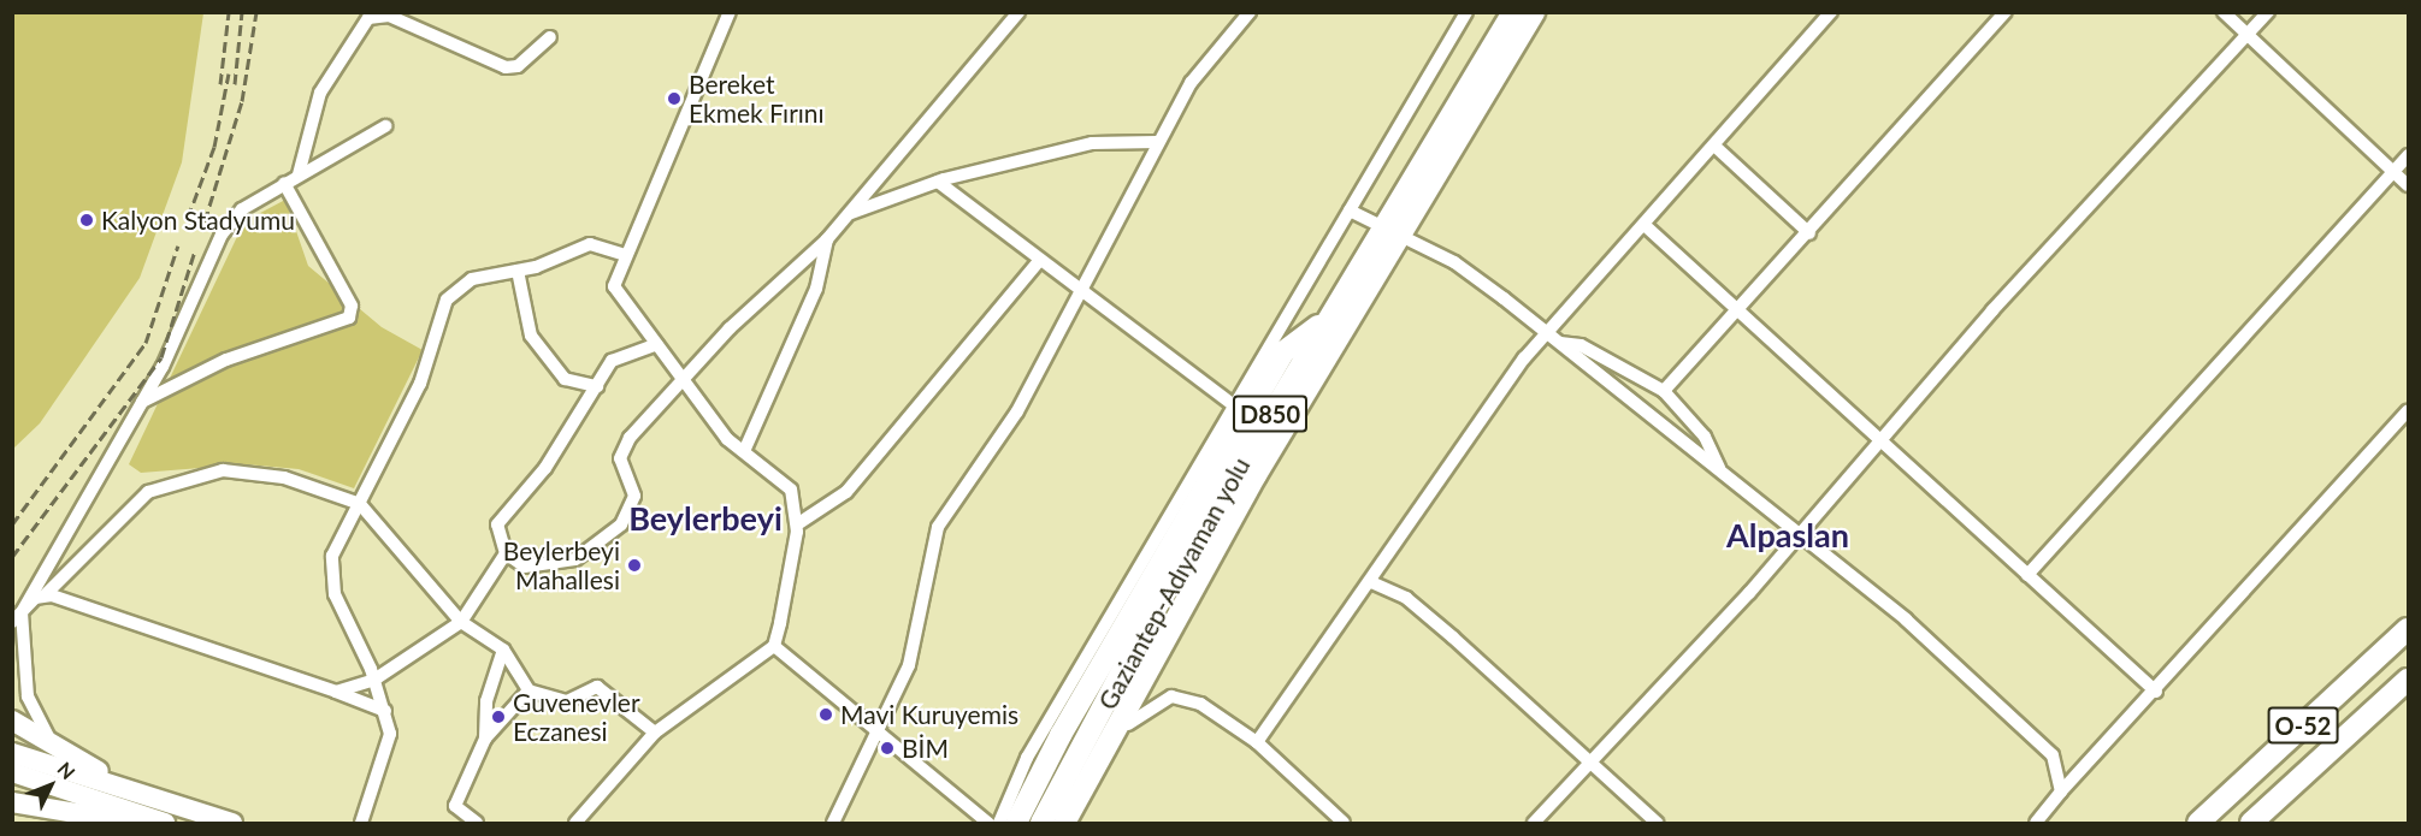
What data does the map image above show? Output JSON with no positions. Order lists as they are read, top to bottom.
{
  "streets": {
    "highway": ["D850", "Gaziantep-Adıyaman yolu", "O-52"]
  },
  "districts": ["Beylerbeyi", "Alpaslan"],
  "places": [
    "Bereket Ekmek Fırını",
    "Kalyon Stadyumu",
    "Beylerbeyi Mahallesi",
    "Mavi Kuruyemis",
    "Guvenevler Eczanesi",
    "BİM"
  ],
  "north": "top right"
}
